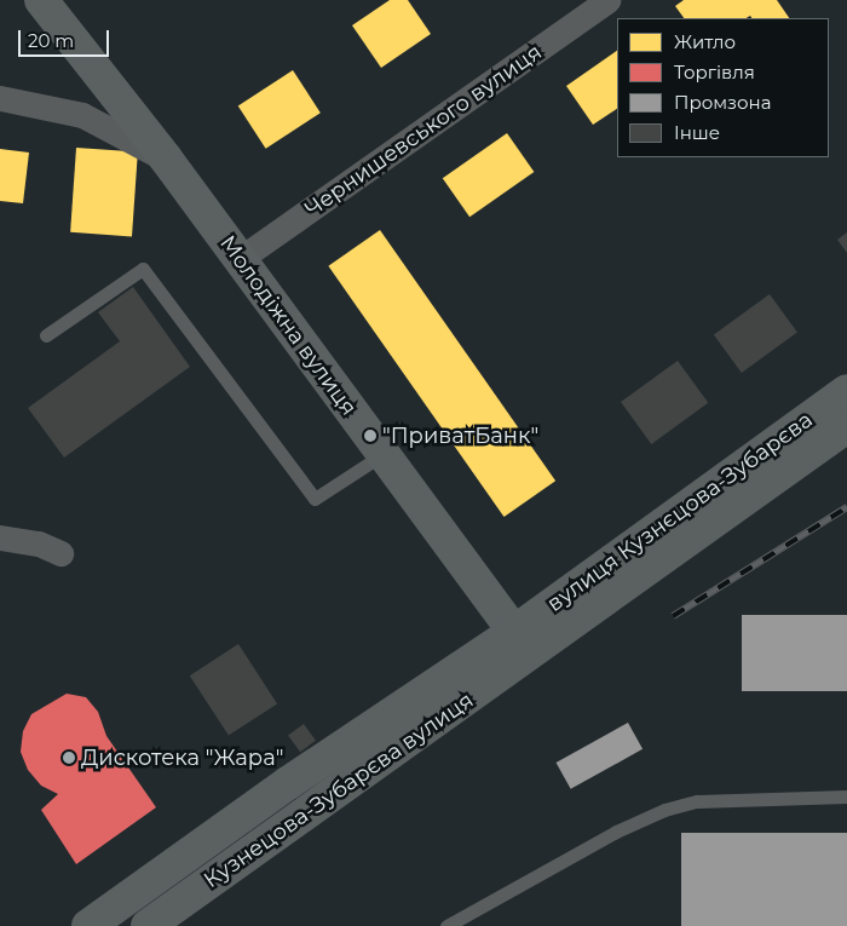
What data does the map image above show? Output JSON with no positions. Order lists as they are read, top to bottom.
{
  "streets": {
    "main road": ["Молодіжна вулиця", "вулиця Кузнєцова-Зубарєва", "Кузнецова-Зубарєва вулиця"],
    "street": ["Чернишевського вулиця"]
  },
  "crossings": [
    ["Чернишевського вулиця", "Молодіжна вулиця"],
    ["Молодіжна вулиця", "вулиця Кузнєцова-Зубарєва"],
    ["Молодіжна вулиця", "Кузнецова-Зубарєва вулиця"],
    ["вулиця Кузнєцова-Зубарєва", "Кузнецова-Зубарєва вулиця"]
  ],
  "places": ["\"ПриватБанк\"", "Дискотека \"Жара\""],
  "legend": [
    "Житло",
    "Торгівля",
    "Промзона",
    "Інше"
  ],
  "scale_bar": "20 m"
}
